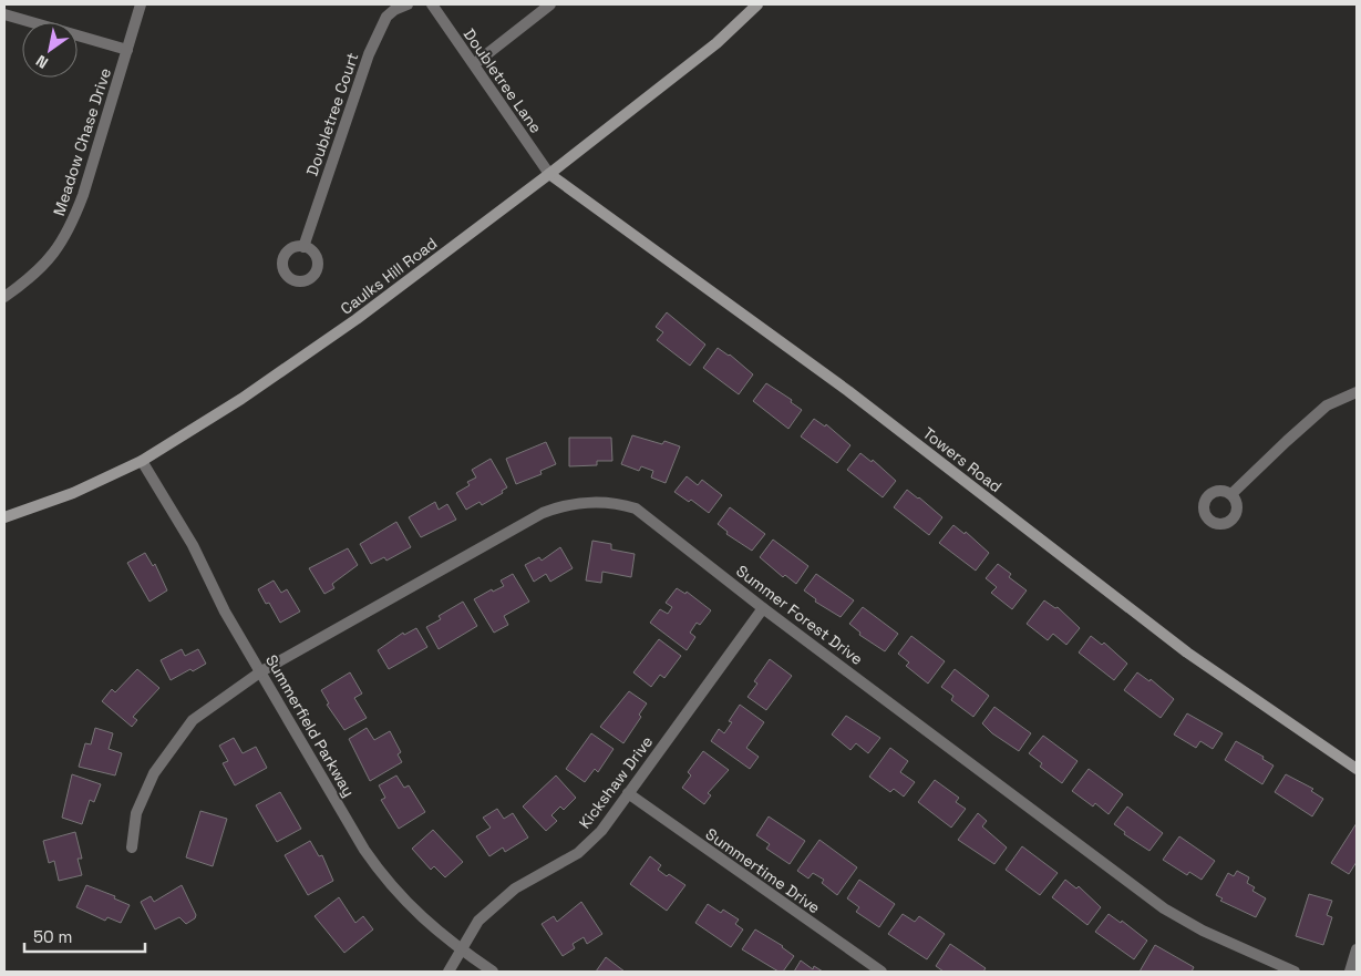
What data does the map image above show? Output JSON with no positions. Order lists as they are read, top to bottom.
{
  "streets": {
    "main road": ["Caulks Hill Road", "Towers Road"],
    "street": [
      "Doubletree Lane",
      "Doubletree Court",
      "Meadow Chase Drive",
      "Summer Forest Drive",
      "Summerfield Parkway",
      "Kickshaw Drive",
      "Summertime Drive"
    ]
  },
  "crossings": [
    ["Doubletree Lane", "Caulks Hill Road"],
    ["Doubletree Lane", "Towers Road"],
    ["Caulks Hill Road", "Towers Road"],
    ["Caulks Hill Road", "Summerfield Parkway"],
    ["Summer Forest Drive", "Summerfield Parkway"],
    ["Summer Forest Drive", "Kickshaw Drive"],
    ["Summerfield Parkway", "Kickshaw Drive"],
    ["Kickshaw Drive", "Summertime Drive"]
  ],
  "scale_bar": "50 m",
  "north": "bottom left"
}
